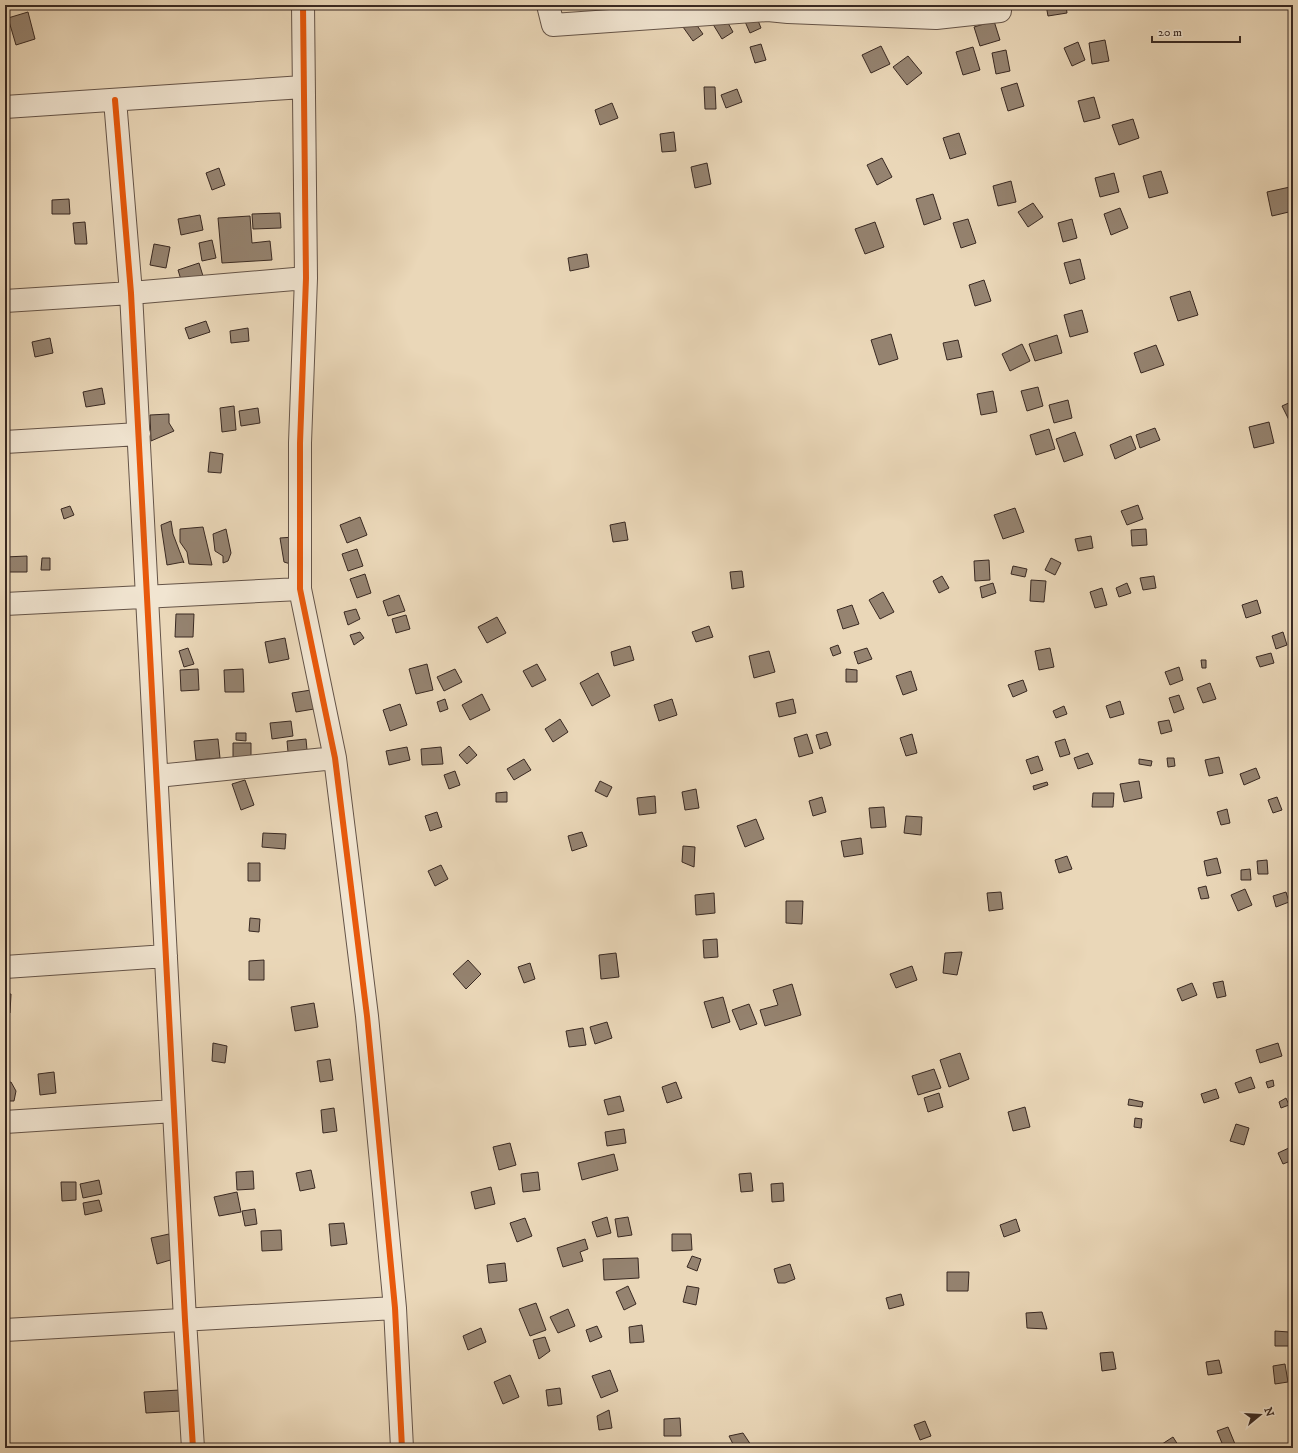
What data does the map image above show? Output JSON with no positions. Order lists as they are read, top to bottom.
{
  "scale_bar": "20 m",
  "north": "right"
}
